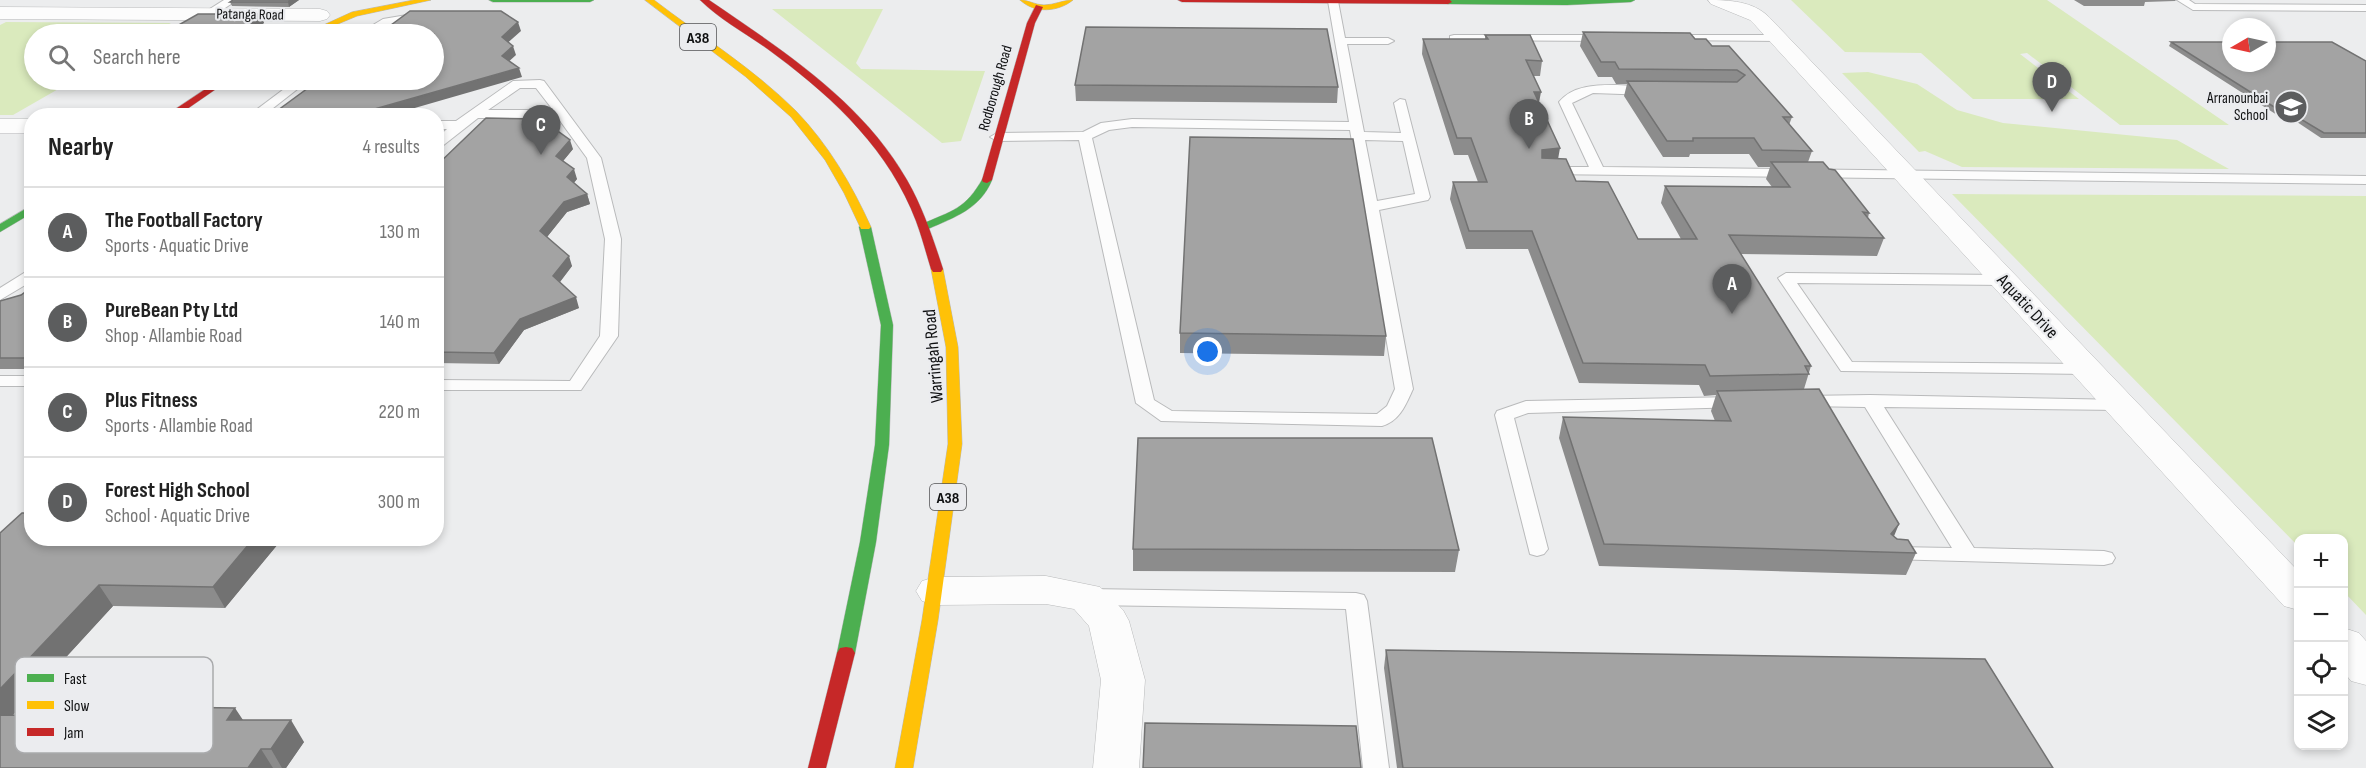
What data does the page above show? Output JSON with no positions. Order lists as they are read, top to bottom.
{
  "streets": {
    "main road": ["A38", "Rodborough Road", "Warringah Road"],
    "street": ["Patanga Road", "Aquatic Drive"]
  },
  "crossings": [
    ["Rodborough Road", "Warringah Road"]
  ],
  "places": {
    "school or university": ["Arranounbai School"]
  },
  "legend": ["Fast", "Slow", "Jam"],
  "north": "left",
  "page": {
    "search": "Search here",
    "pins": [
      "D",
      "B",
      "C",
      "A"
    ],
    "heading": ["Nearby", "4 results"],
    "list": [
      {
        "mark": "A",
        "name": "The Football Factory",
        "note": "Sports · Aquatic Drive",
        "value": "130 m"
      },
      {
        "mark": "B",
        "name": "PureBean Pty Ltd",
        "note": "Shop · Allambie Road",
        "value": "140 m"
      },
      {
        "mark": "C",
        "name": "Plus Fitness",
        "note": "Sports · Allambie Road",
        "value": "220 m"
      },
      {
        "mark": "D",
        "name": "Forest High School",
        "note": "School · Aquatic Drive",
        "value": "300 m"
      }
    ],
    "map_buttons": ["+", "−"]
  }
}
